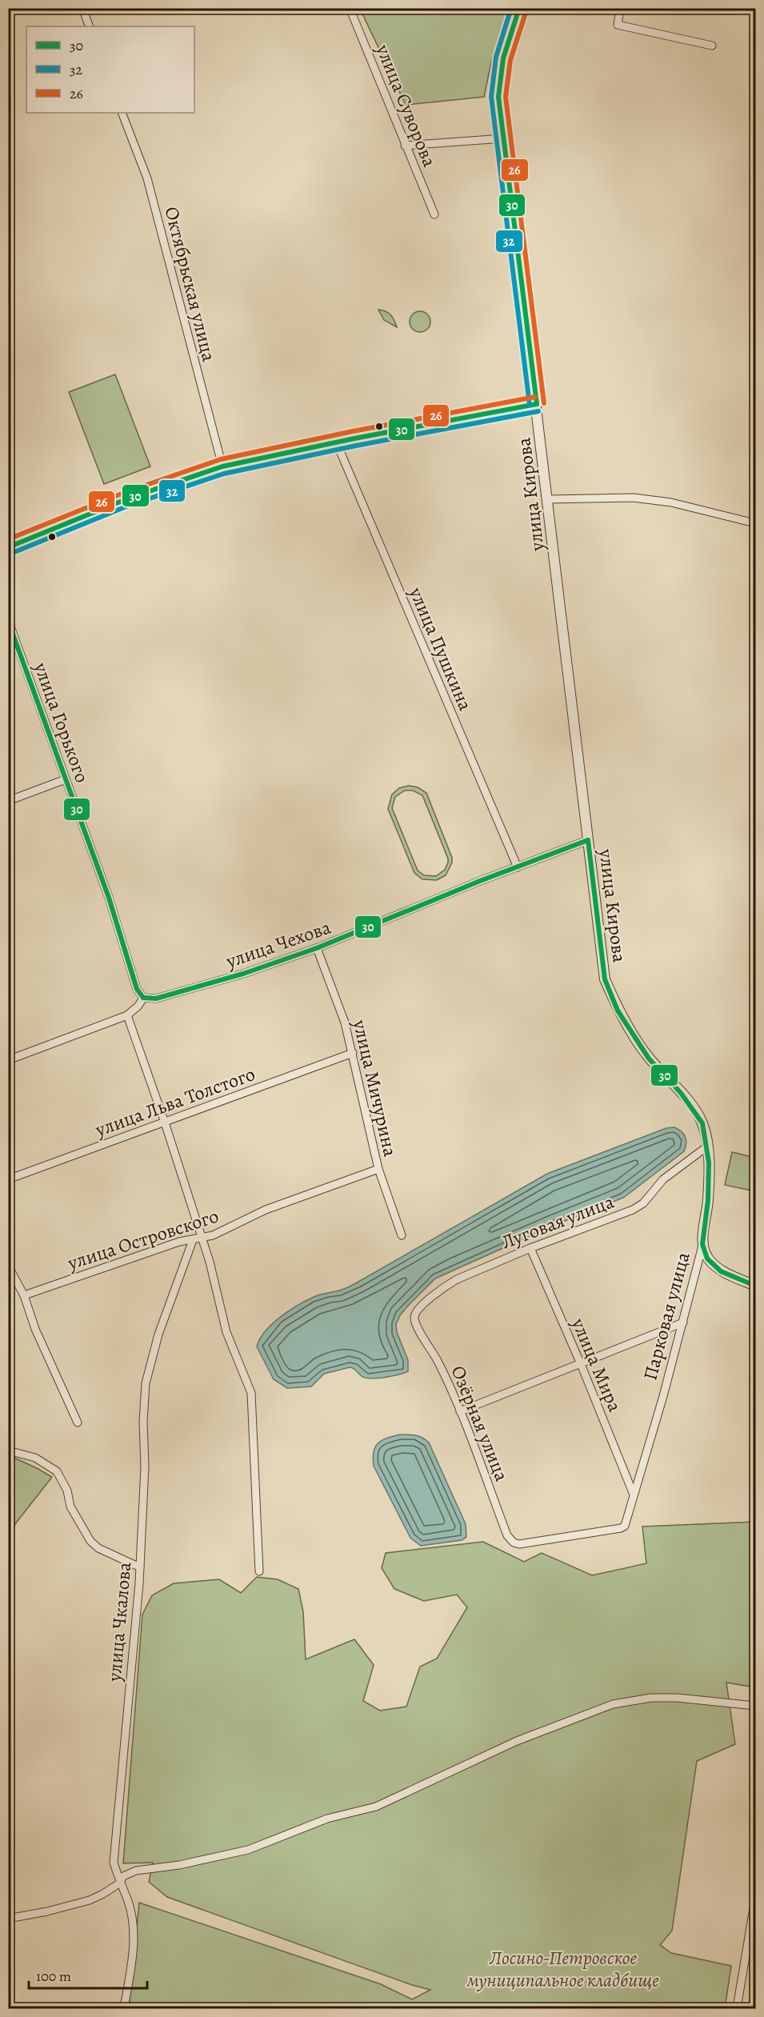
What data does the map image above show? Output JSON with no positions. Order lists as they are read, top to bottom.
{
  "streets": {
    "street": [
      "улица Суворова",
      "Октябрьская улица",
      "улица Кирова",
      "улица Пушкина",
      "улица Горького",
      "улица Чехова",
      "улица Мичурина",
      "улица Льва Толстого",
      "Луговая улица",
      "улица Островского",
      "Парковая улица",
      "улица Мира",
      "Озёрная улица",
      "улица Чкалова"
    ]
  },
  "crossings": [
    ["улица Кирова", "улица Чехова"],
    ["улица Кирова", "Парковая улица"],
    ["улица Пушкина", "улица Чехова"],
    ["улица Горького", "улица Чехова"],
    ["улица Чехова", "улица Мичурина"],
    ["улица Мичурина", "улица Льва Толстого"],
    ["улица Мичурина", "улица Островского"],
    ["Луговая улица", "Парковая улица"],
    ["Луговая улица", "улица Мира"],
    ["Луговая улица", "Озёрная улица"],
    ["улица Островского", "улица Чкалова"],
    ["Парковая улица", "улица Мира"],
    ["Парковая улица", "Озёрная улица"]
  ],
  "parks": ["Лосино-Петровское муниципальное кладбище"],
  "lines": ["transit line 30", "transit line 32", "transit line 26"],
  "legend": ["30", "32", "26"],
  "scale_bar": "100 m"
}
